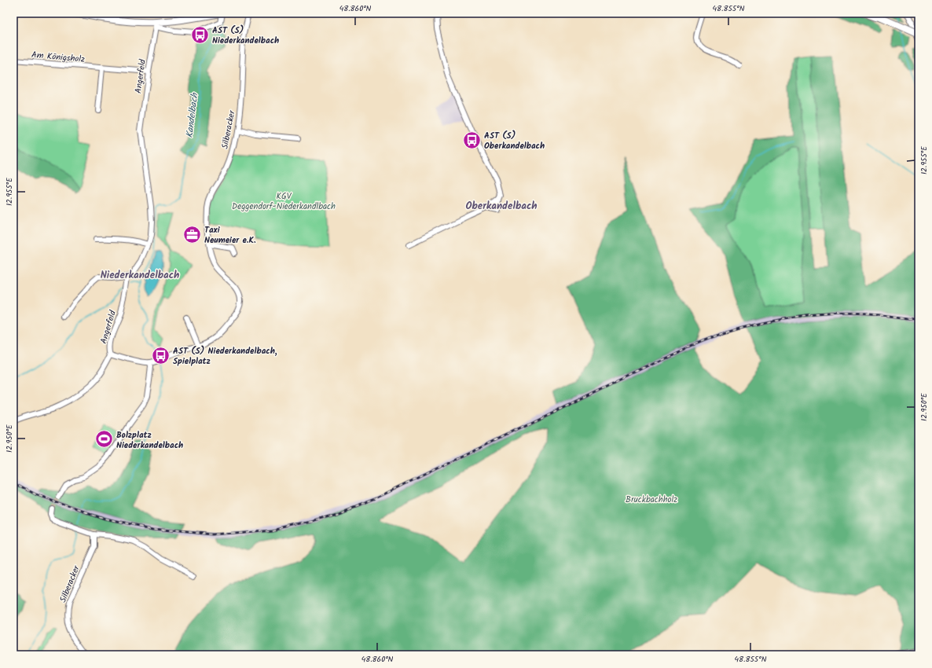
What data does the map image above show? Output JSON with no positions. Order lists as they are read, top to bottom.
{
  "streets": {
    "street": ["Am Königsholz", "Angerfeld", "Silberacker"]
  },
  "crossings": [
    ["Am Königsholz", "Angerfeld"]
  ],
  "districts": ["Oberkandelbach", "Niederkandelbach"],
  "water": ["Kandelbach"],
  "parks": ["KGV Deggendorf-Niederkandlbach", "Bruckbachholz"],
  "places": {
    "bus stop": ["AST (S) Niederkandelbach", "AST (S) Oberkandelbach", "AST (S) Niederkandelbach, Spielplatz"],
    "office": ["Taxi Neumeier e.K."],
    "sports": ["Bolzplatz Niederkandelbach"]
  },
  "coordinates": [
    "48.860°N",
    "48.855°N",
    "12.955°E",
    "12.950°E"
  ]
}
